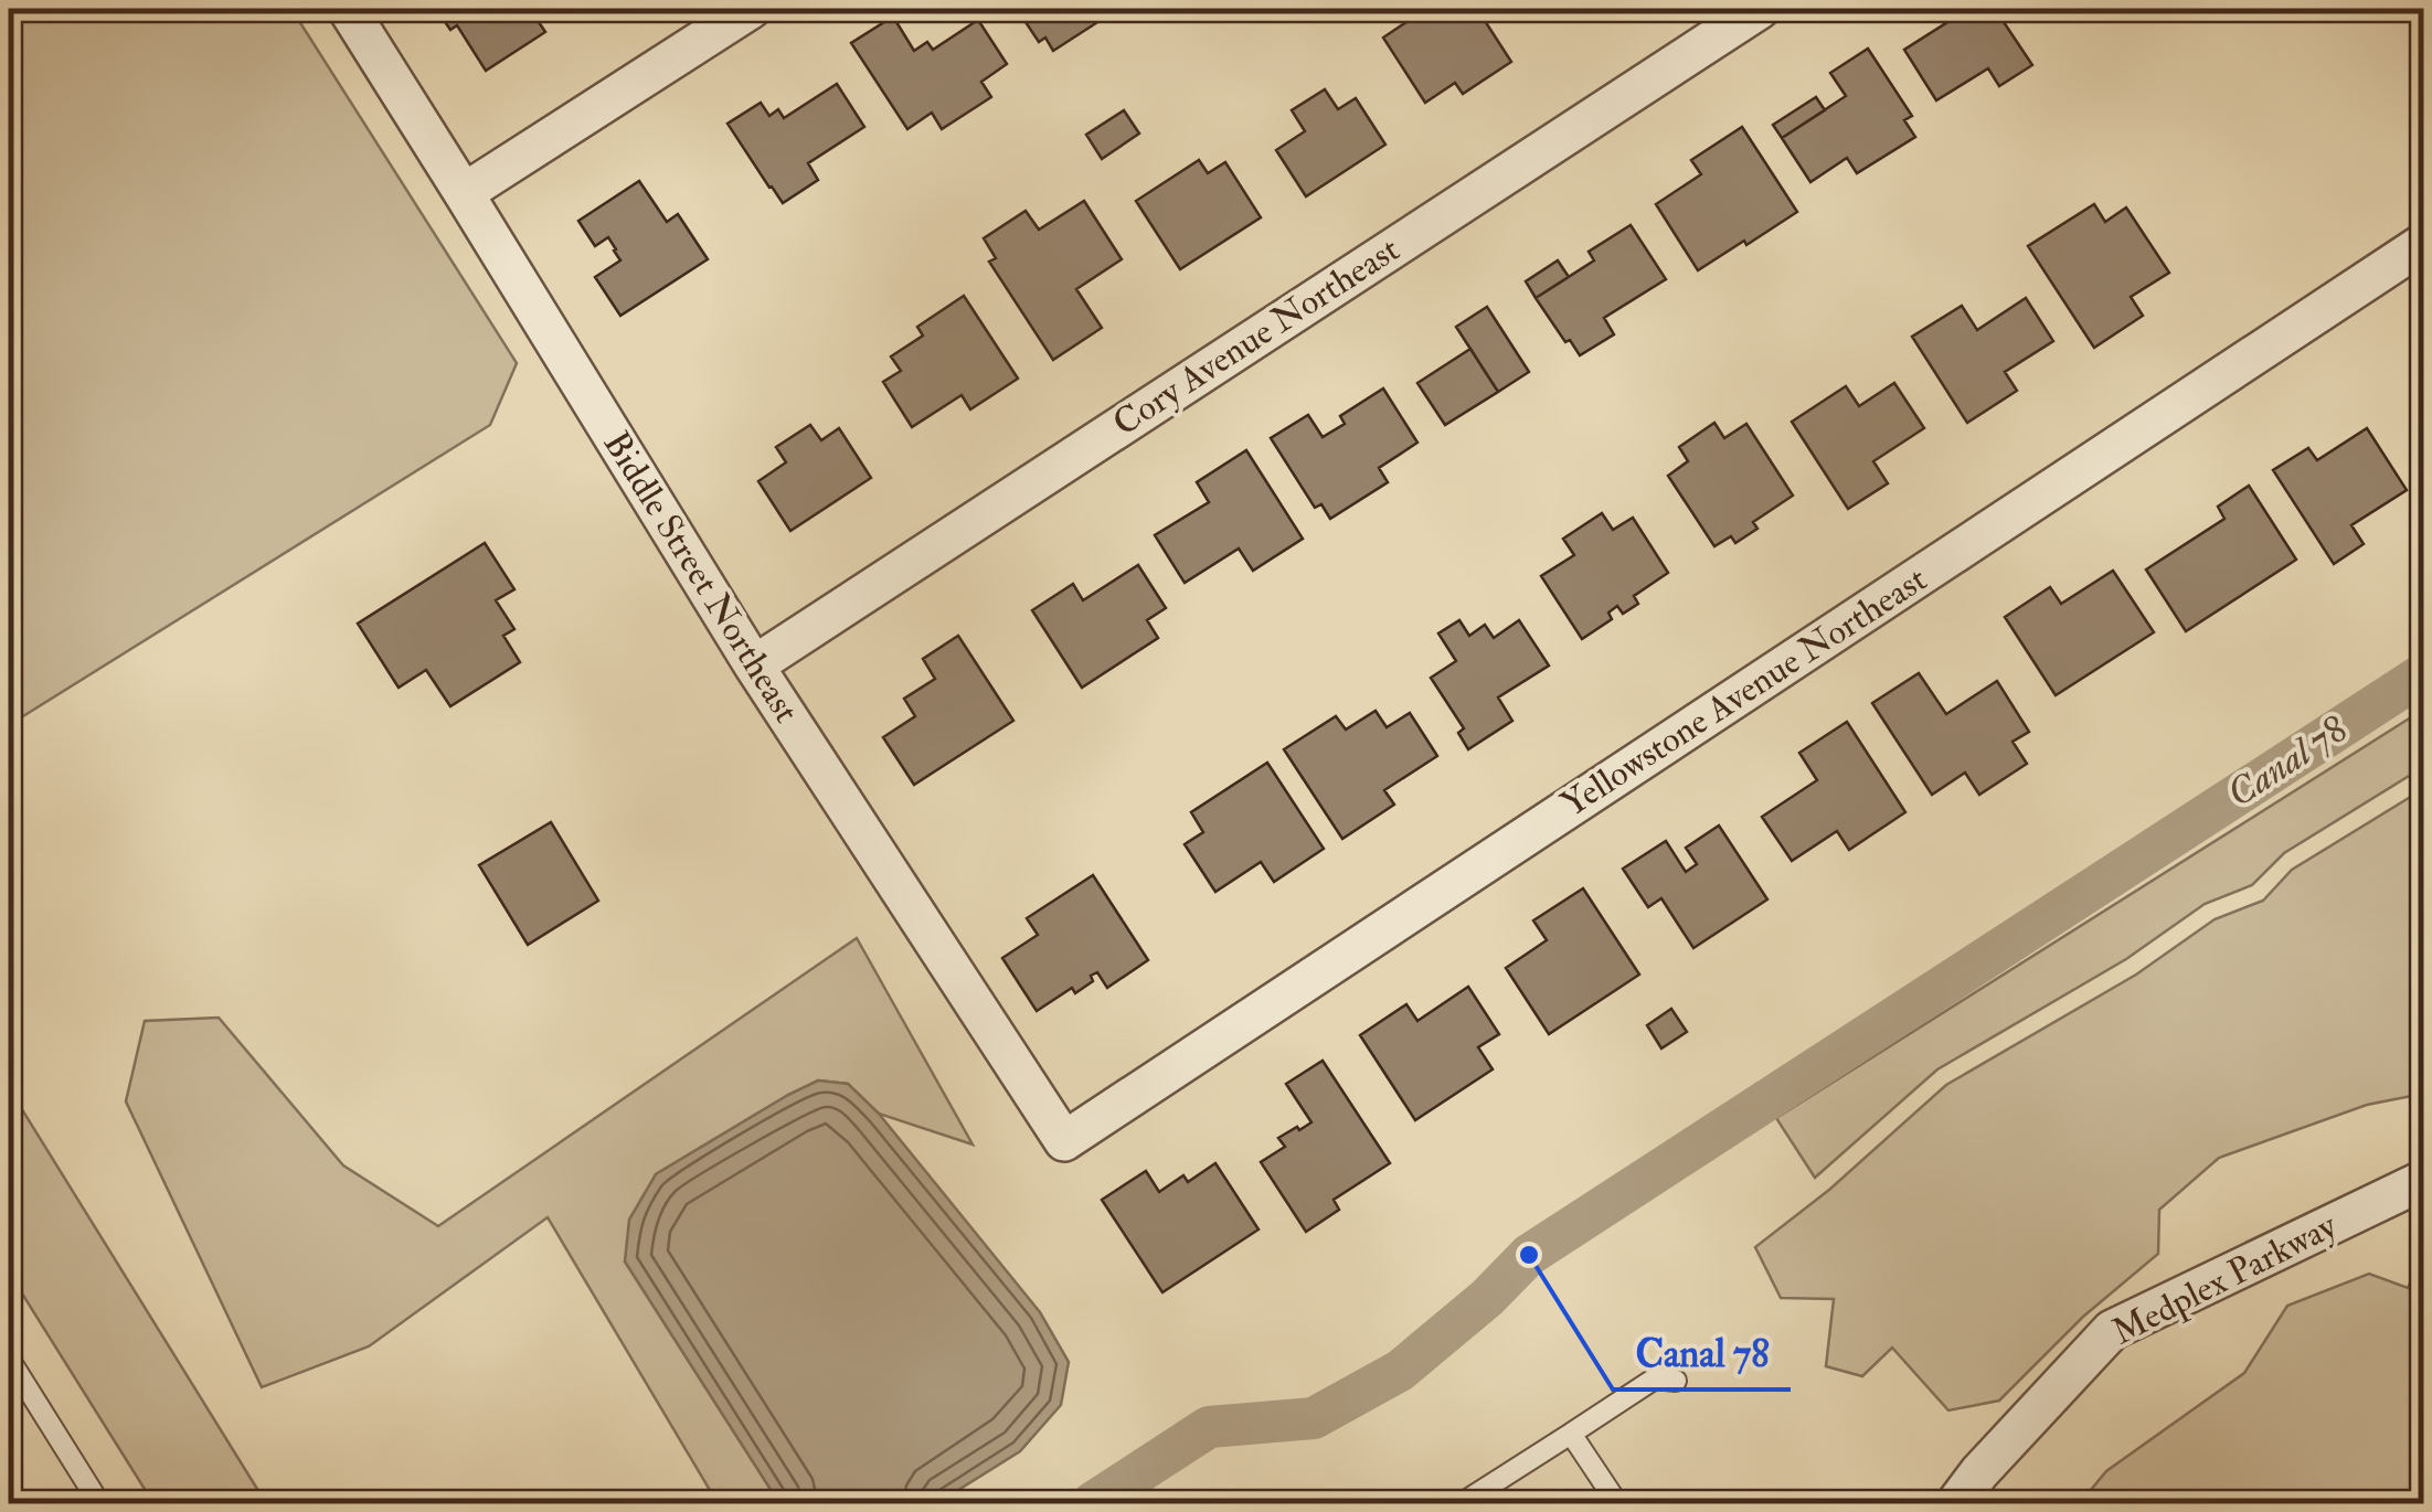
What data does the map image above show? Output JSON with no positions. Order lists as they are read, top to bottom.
{
  "streets": {
    "street": [
      "Cory Avenue Northeast",
      "Biddle Street Northeast",
      "Yellowstone Avenue Northeast",
      "Medplex Parkway"
    ]
  },
  "crossings": [
    ["Cory Avenue Northeast", "Biddle Street Northeast"],
    ["Biddle Street Northeast", "Yellowstone Avenue Northeast"]
  ],
  "water": ["Canal 78"],
  "places": ["Canal 78"]
}
